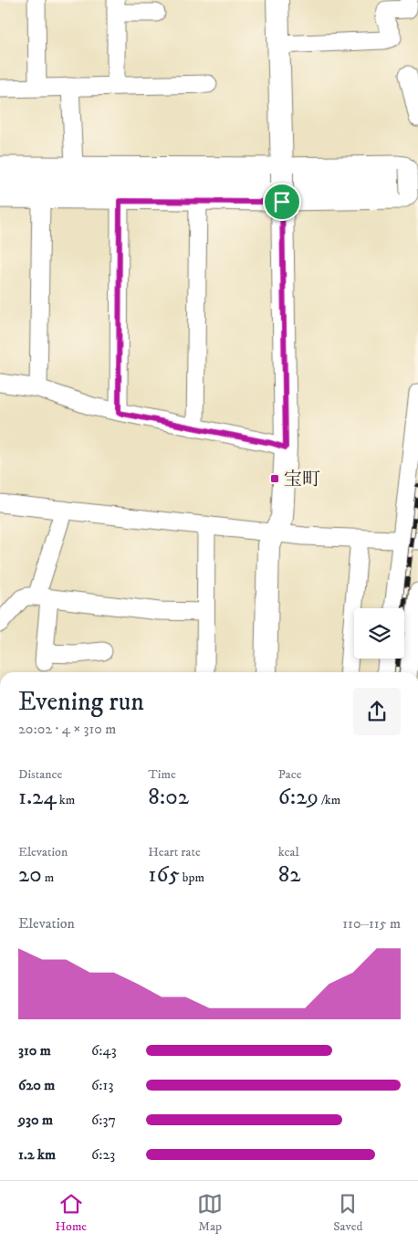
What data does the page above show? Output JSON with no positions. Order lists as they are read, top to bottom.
{
  "places": {
    "transit": ["宝町"]
  },
  "page": {
    "heading": ["Evening run", "20:02 · 4 × 310 m"],
    "stats": [
      ["Distance", "1.24 km"],
      ["Time", "8:02"],
      ["Pace", "6:29 /km"],
      ["Elevation", "20 m"],
      ["Heart rate", "165 bpm"],
      ["kcal", "82"]
    ],
    "chart": ["Elevation", "110–115 m"],
    "list": [
      {
        "name": "310 m",
        "note": "6:43"
      },
      {
        "name": "620 m",
        "note": "6:13"
      },
      {
        "name": "930 m",
        "note": "6:37"
      },
      {
        "name": "1.2 km",
        "note": "6:23"
      }
    ],
    "tabs": ["Home", "Map", "Saved"]
  }
}
